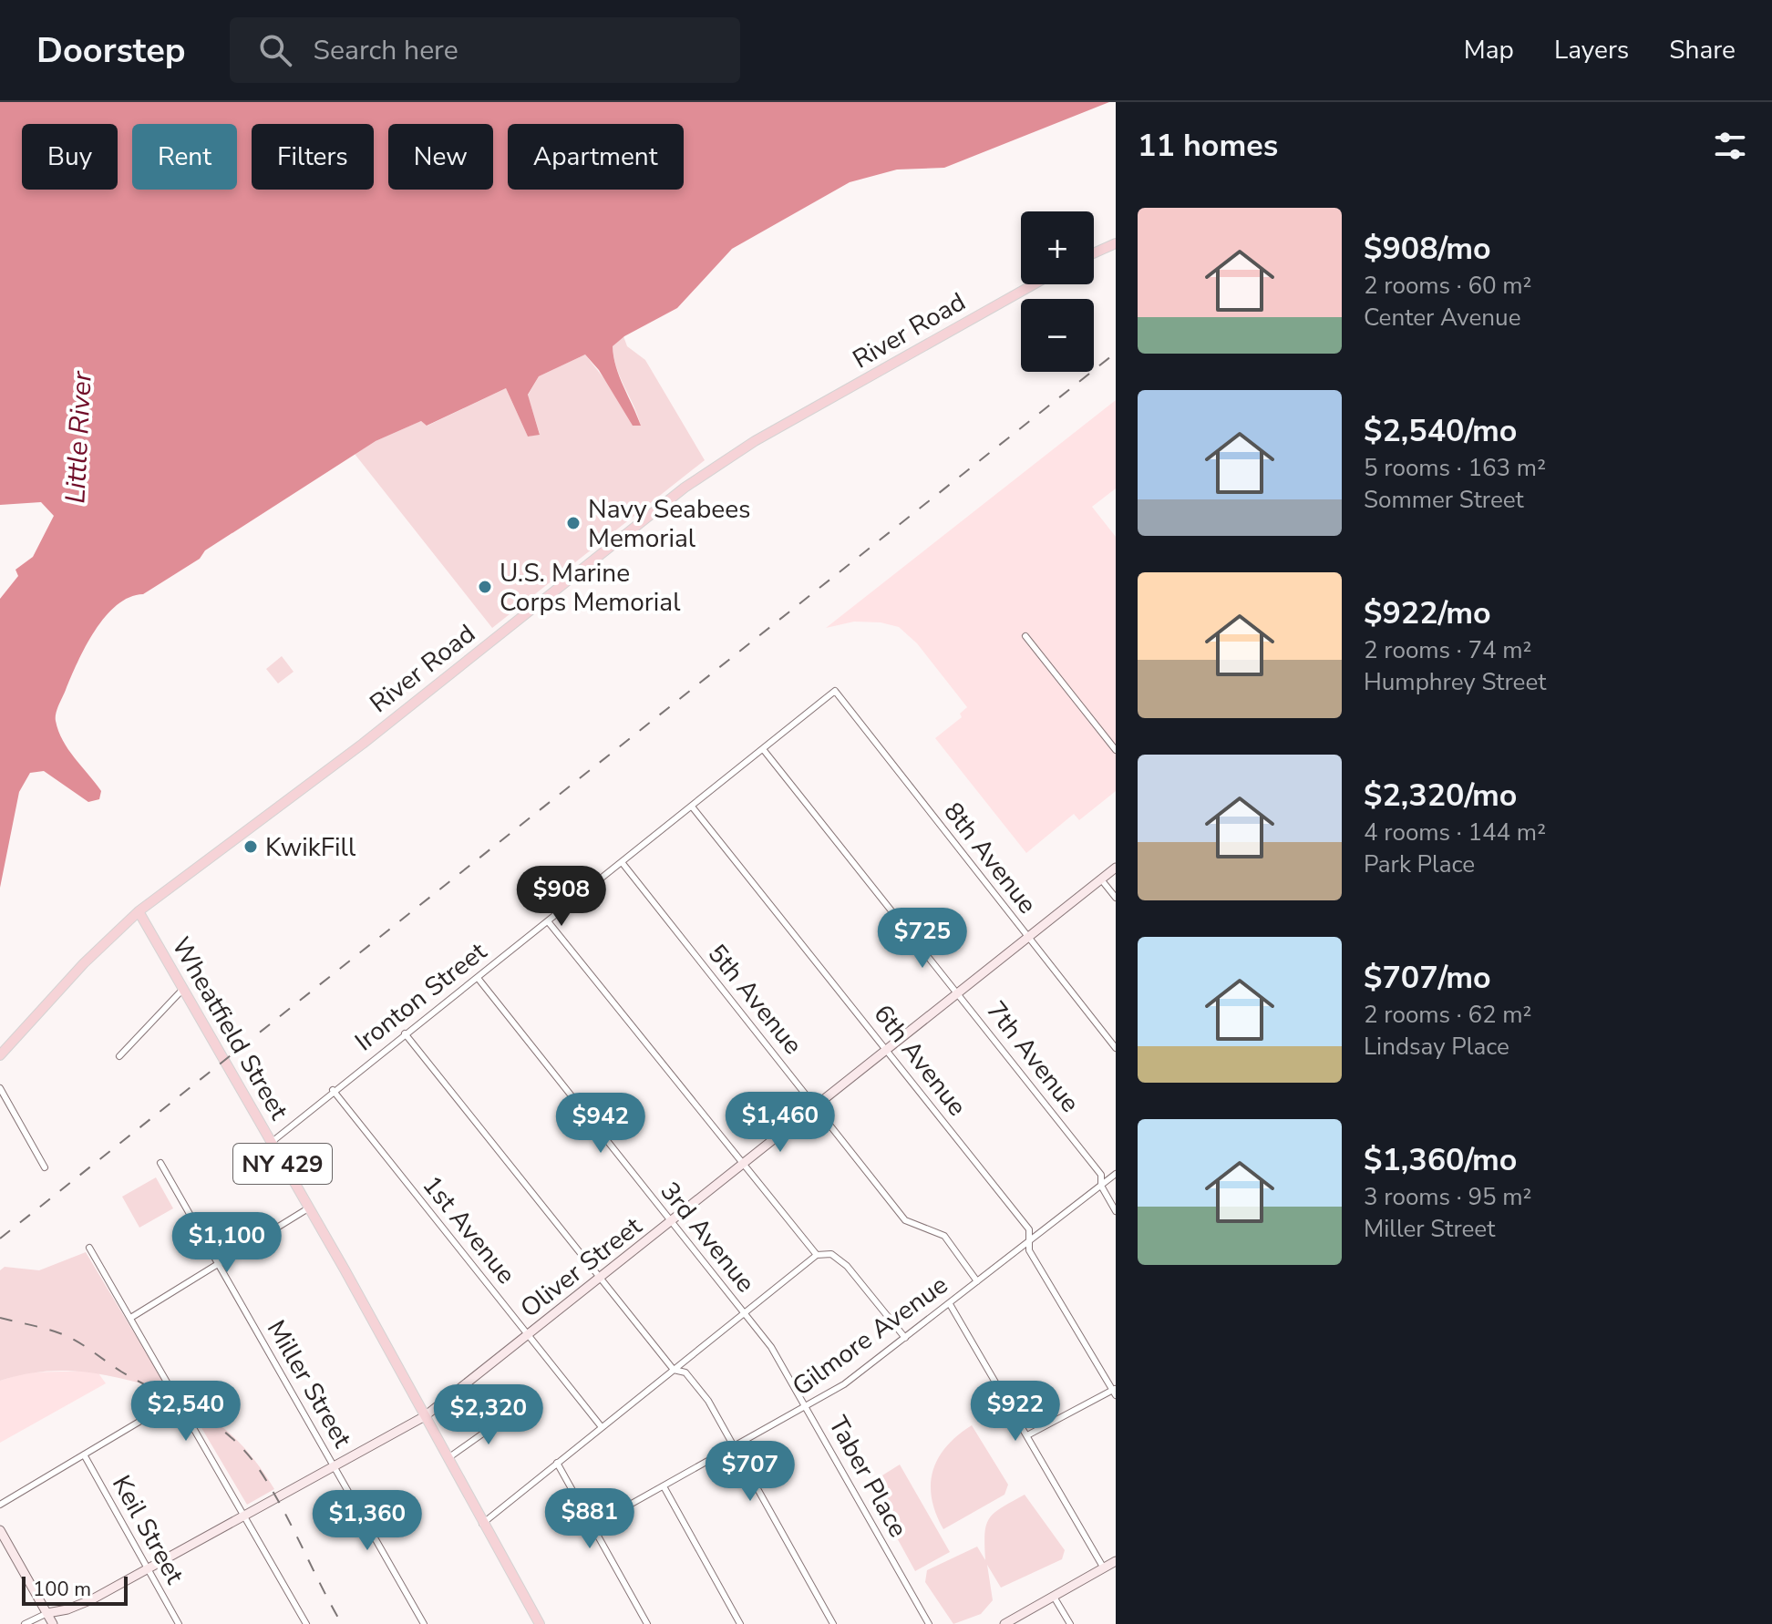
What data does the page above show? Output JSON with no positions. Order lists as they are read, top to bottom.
{
  "streets": {
    "main road": [
      "River Road",
      "Wheatfield Street",
      "NY 429",
      "Oliver Street"
    ],
    "street": [
      "8th Avenue",
      "Ironton Street",
      "5th Avenue",
      "7th Avenue",
      "6th Avenue",
      "1st Avenue",
      "3rd Avenue",
      "Gilmore Avenue",
      "Miller Street",
      "Taber Place",
      "Keil Street"
    ]
  },
  "crossings": [
    ["River Road", "Wheatfield Street"],
    ["8th Avenue", "Ironton Street"],
    ["8th Avenue", "Oliver Street"],
    ["Ironton Street", "5th Avenue"],
    ["Ironton Street", "Wheatfield Street"],
    ["Ironton Street", "7th Avenue"],
    ["Ironton Street", "6th Avenue"],
    ["Ironton Street", "1st Avenue"],
    ["Ironton Street", "3rd Avenue"],
    ["5th Avenue", "Oliver Street"],
    ["5th Avenue", "Gilmore Avenue"],
    ["Wheatfield Street", "Oliver Street"],
    ["7th Avenue", "Oliver Street"],
    ["7th Avenue", "Gilmore Avenue"],
    ["6th Avenue", "Oliver Street"],
    ["6th Avenue", "Gilmore Avenue"],
    ["1st Avenue", "Oliver Street"],
    ["3rd Avenue", "Oliver Street"],
    ["3rd Avenue", "Taber Place"],
    ["Oliver Street", "Miller Street"],
    ["Oliver Street", "Keil Street"],
    ["Gilmore Avenue", "Taber Place"]
  ],
  "water": ["Little River"],
  "places": ["Navy Seabees Memorial", "U.S. Marine Corps Memorial", "KwikFill"],
  "scale_bar": "100 m",
  "page": {
    "header": "Doorstep",
    "search": "Search here",
    "nav": ["Map", "Layers", "Share"],
    "heading": "11 homes",
    "chip": [
      "Buy",
      "Rent",
      "Filters",
      "New",
      "Apartment"
    ],
    "list": [
      {
        "name": "$908/mo",
        "note": "2 rooms · 60 m² · Center Avenue"
      },
      {
        "name": "$2,540/mo",
        "note": "5 rooms · 163 m² · Sommer Street"
      },
      {
        "name": "$922/mo",
        "note": "2 rooms · 74 m² · Humphrey Street"
      },
      {
        "name": "$2,320/mo",
        "note": "4 rooms · 144 m² · Park Place"
      },
      {
        "name": "$707/mo",
        "note": "2 rooms · 62 m² · Lindsay Place"
      },
      {
        "name": "$1,360/mo",
        "note": "3 rooms · 95 m² · Miller Street"
      }
    ],
    "map_buttons": ["+", "−"],
    "price": [
      "$908",
      "$725",
      "$1,460",
      "$942",
      "$1,100",
      "$2,540",
      "$922",
      "$2,320",
      "$707",
      "$881",
      "$1,360"
    ],
    "scale": "100 m"
  }
}
